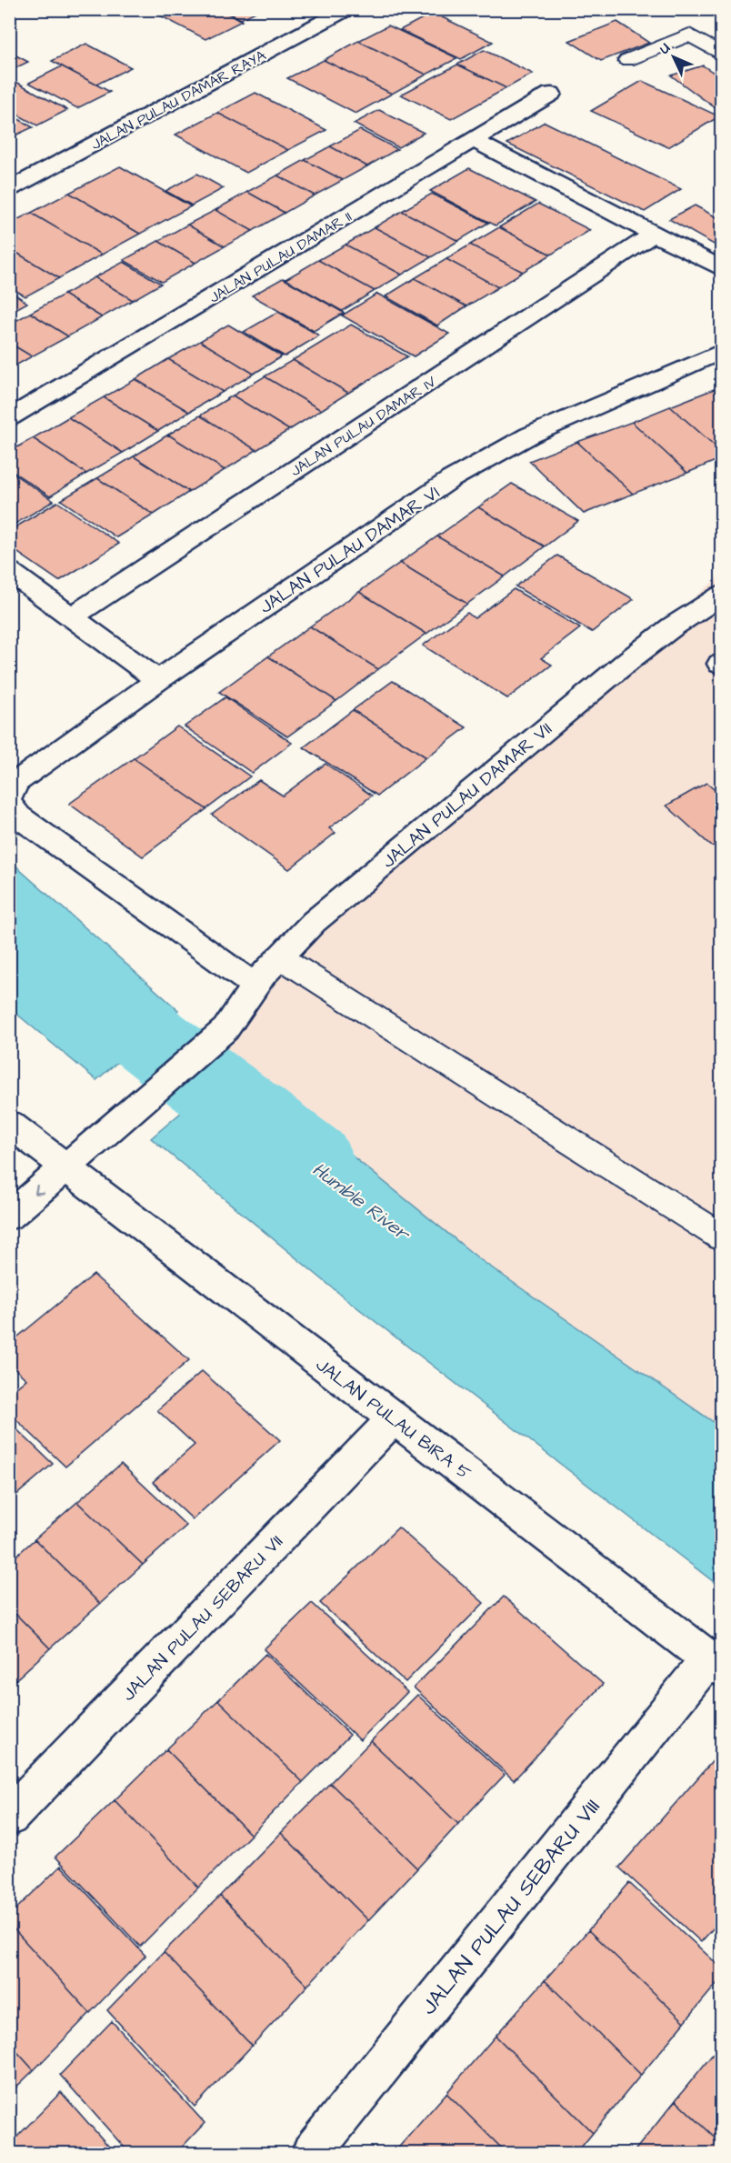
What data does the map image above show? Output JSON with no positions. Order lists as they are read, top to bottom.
{
  "streets": {
    "street": [
      "JALAN PULAU DAMAR RAYA",
      "JALAN PULAU DAMAR II",
      "JALAN PULAU DAMAR IV",
      "JALAN PULAU DAMAR VI",
      "JALAN PULAU DAMAR VII",
      "JALAN PULAU BIRA 5",
      "JALAN PULAU SEBARU VII",
      "JALAN PULAU SEBARU VIII"
    ]
  },
  "crossings": [
    ["JALAN PULAU DAMAR VII", "JALAN PULAU BIRA 5"],
    ["JALAN PULAU BIRA 5", "JALAN PULAU SEBARU VII"],
    ["JALAN PULAU BIRA 5", "JALAN PULAU SEBARU VIII"]
  ],
  "water": ["Humble River"],
  "north": "top left"
}
